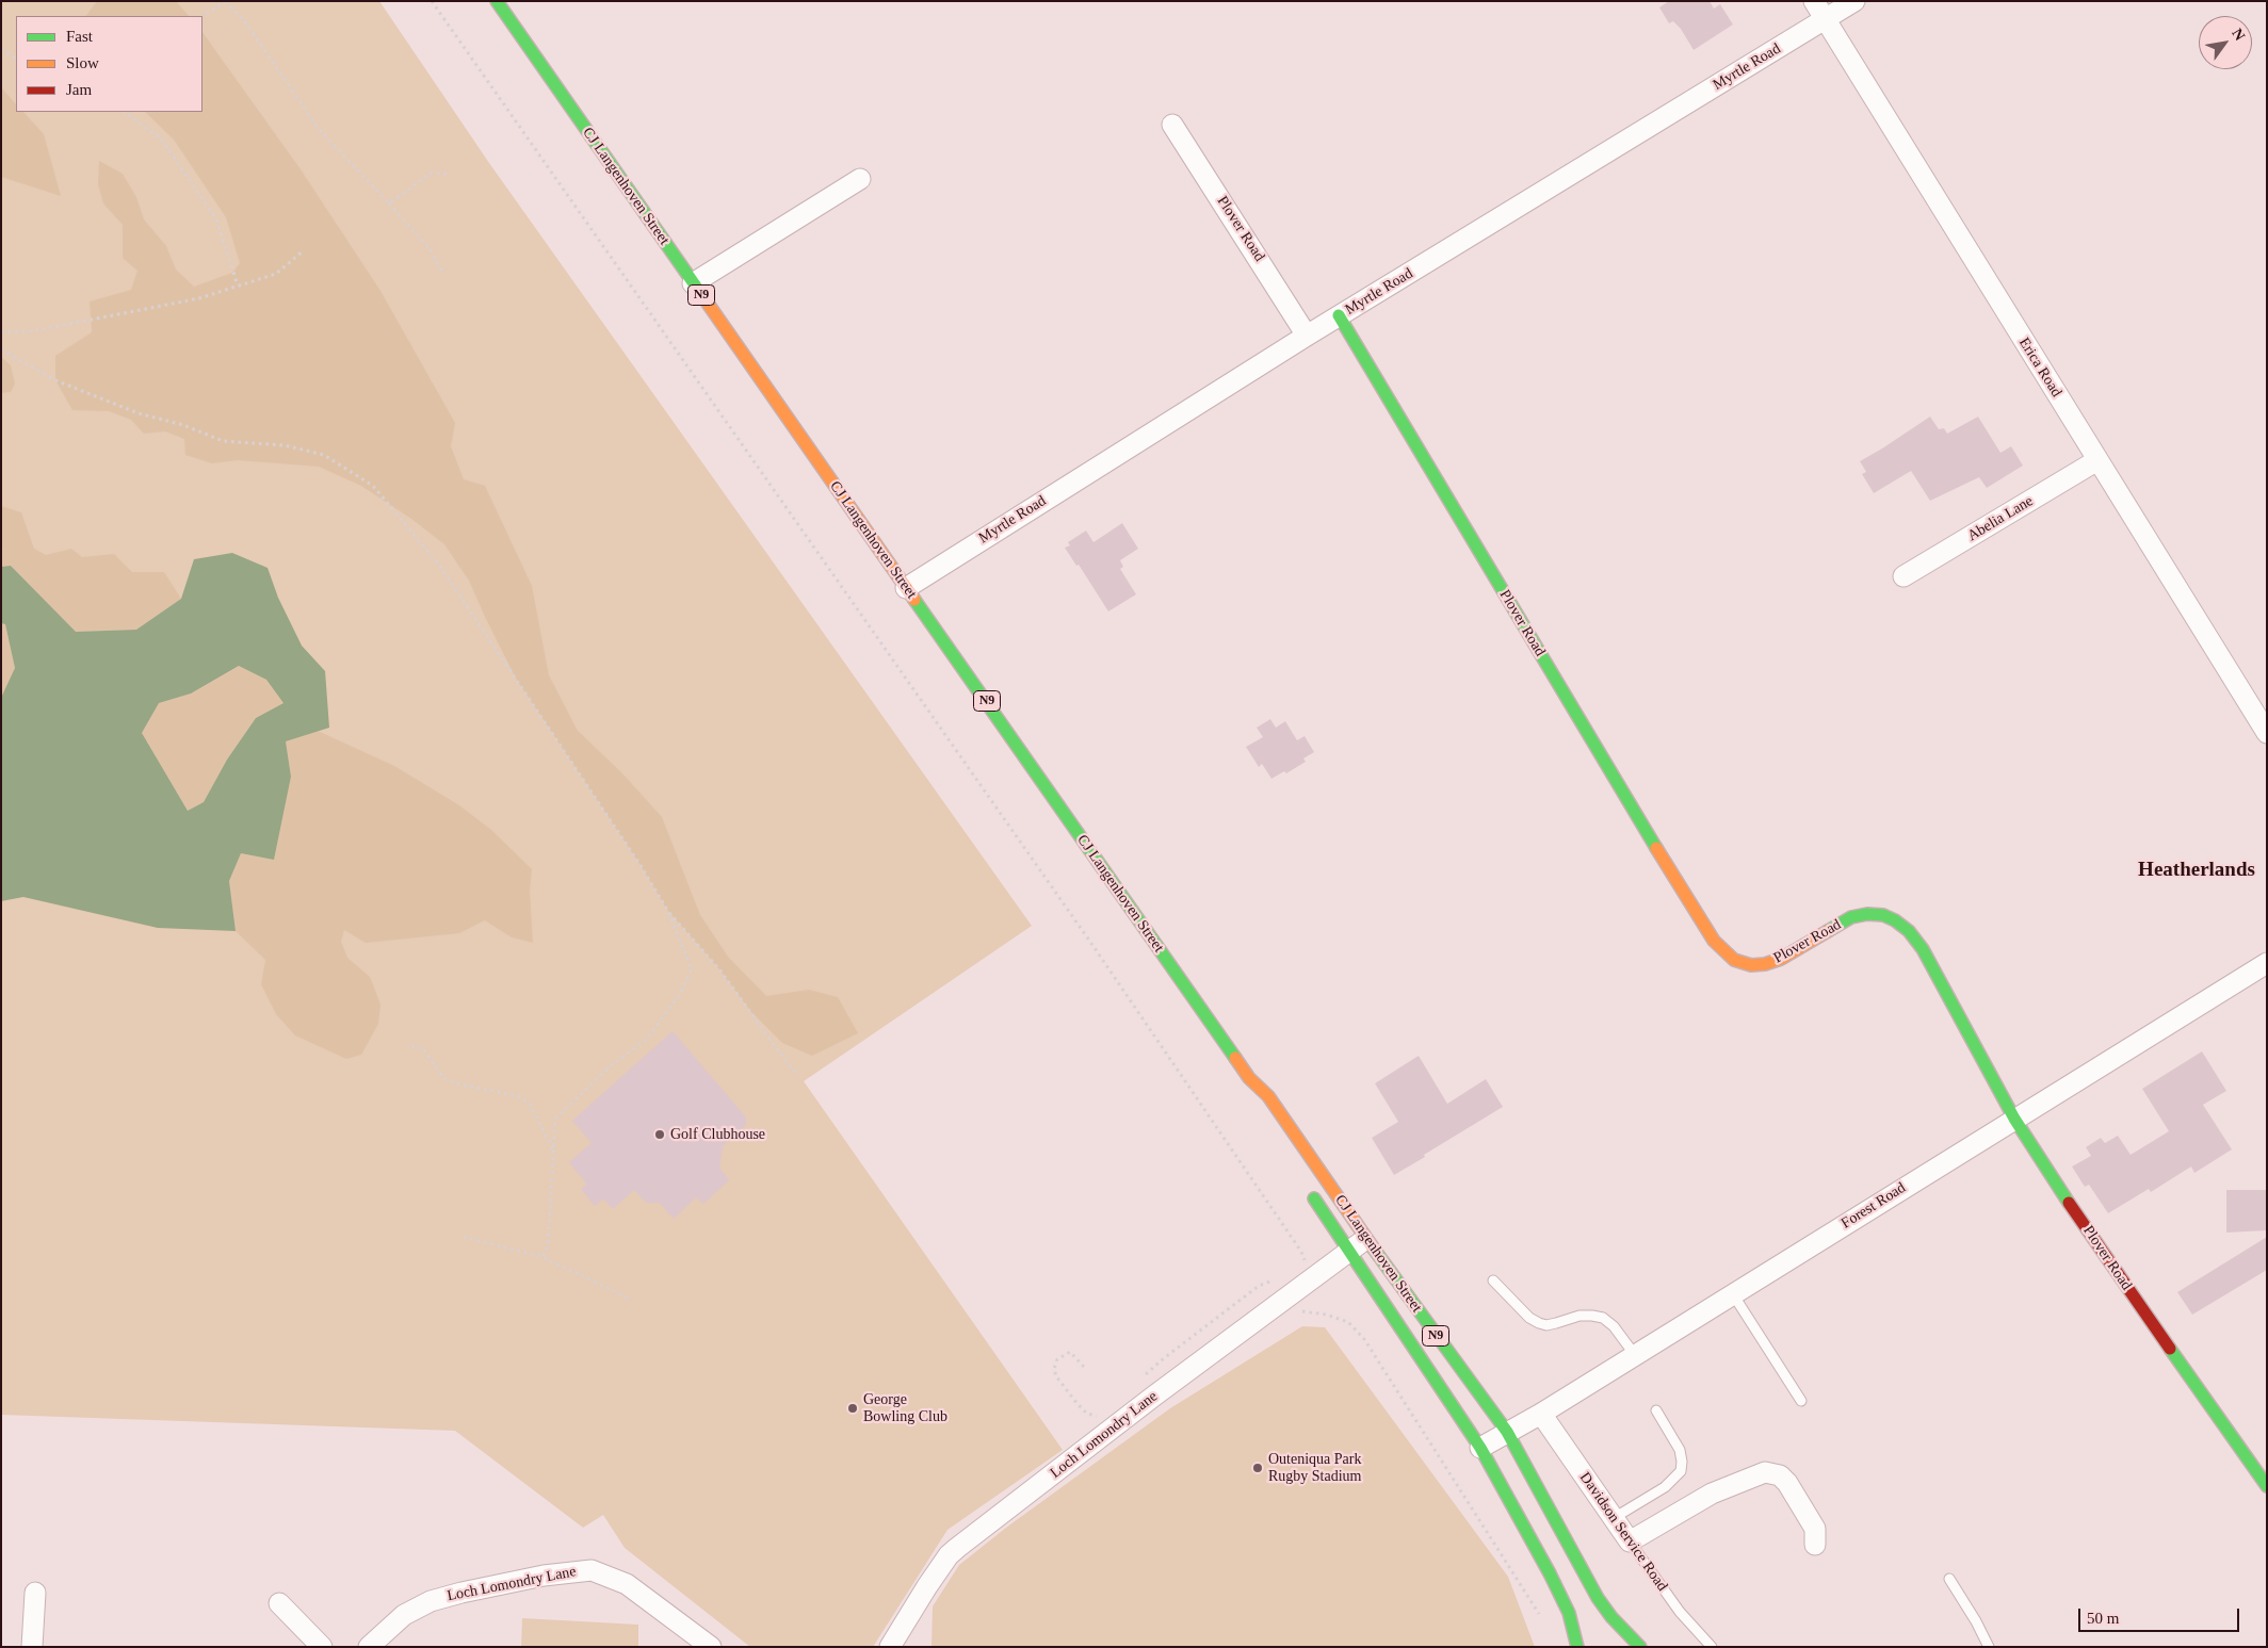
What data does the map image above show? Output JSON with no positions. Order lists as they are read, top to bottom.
{
  "streets": {
    "main road": ["CJ Langenhoven Street", "Plover Road", "N9"],
    "street": [
      "Myrtle Road",
      "Erica Road",
      "Abelia Lane",
      "Forest Road",
      "Loch Lomondry Lane",
      "Davidson Service Road"
    ]
  },
  "crossings": [
    ["Myrtle Road", "CJ Langenhoven Street"],
    ["Myrtle Road", "Plover Road"],
    ["Myrtle Road", "Erica Road"],
    ["CJ Langenhoven Street", "Forest Road"],
    ["CJ Langenhoven Street", "Loch Lomondry Lane"],
    ["Plover Road", "Forest Road"],
    ["Erica Road", "Abelia Lane"],
    ["Forest Road", "Davidson Service Road"]
  ],
  "districts": ["Heatherlands"],
  "places": ["Golf Clubhouse", "George Bowling Club", "Outeniqua Park Rugby Stadium"],
  "legend": ["Fast", "Slow", "Jam"],
  "scale_bar": "50 m",
  "north": "top right"
}
